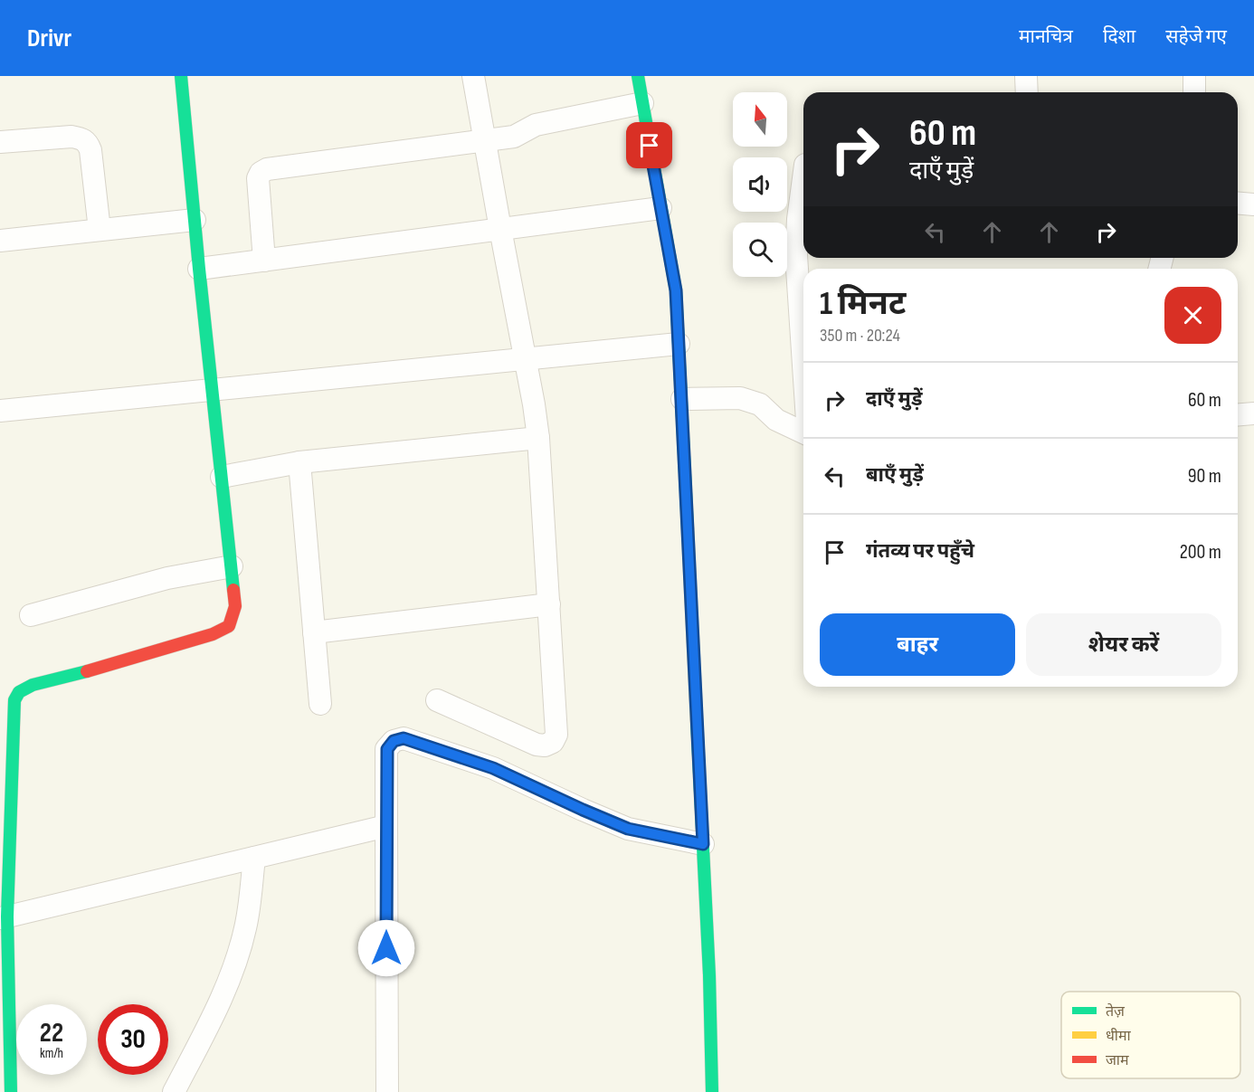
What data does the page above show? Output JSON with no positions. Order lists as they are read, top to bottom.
{
  "legend": ["तेज़", "धीमा", "जाम"],
  "north": "top",
  "page": {
    "header": "Drivr",
    "nav": ["मानचित्र", "दिशा", "सहेजे गए"],
    "turn": ["60 m", "दाएँ मुड़ें"],
    "heading": ["1 मिनट", "350 m · 20:24"],
    "list": [
      {
        "name": "दाएँ मुड़ें",
        "value": "60 m"
      },
      {
        "name": "बाएँ मुड़ें",
        "value": "90 m"
      },
      {
        "name": "गंतव्य पर पहुँचे",
        "value": "200 m"
      }
    ],
    "buttons": ["बाहर", "शेयर करें"],
    "speed": "22 km/h",
    "limit": "30"
  }
}
